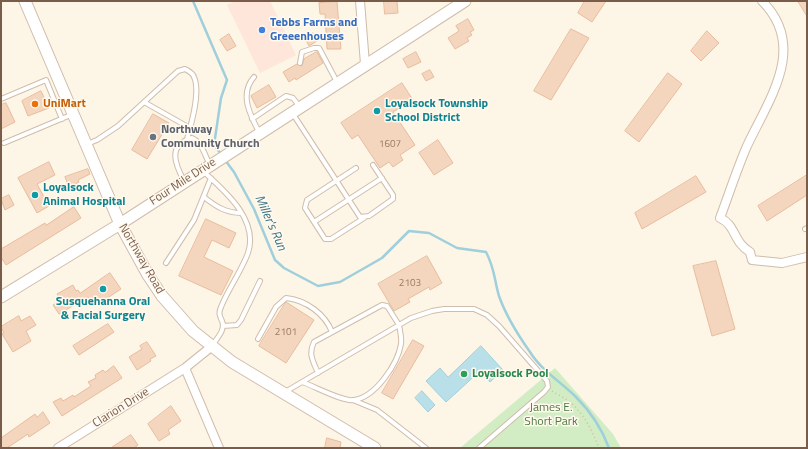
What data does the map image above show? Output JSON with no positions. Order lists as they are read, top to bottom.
{
  "streets": {
    "street": ["Four Mile Drive", "Northway Road", "Clarion Drive"]
  },
  "crossings": [
    ["Four Mile Drive", "Northway Road"],
    ["Northway Road", "Clarion Drive"]
  ],
  "water": ["Miller's Run"],
  "parks": ["James E. Short Park"],
  "places": [
    "Tebbs Farms and Greeenhouses",
    "UniMart",
    "Loyalsock Township School District",
    "Northway Community Church",
    "Loyalsock Animal Hospital",
    "Susquehanna Oral & Facial Surgery",
    "Loyalsock Pool"
  ],
  "house_numbers": ["1607", "2103", "2101"]
}
